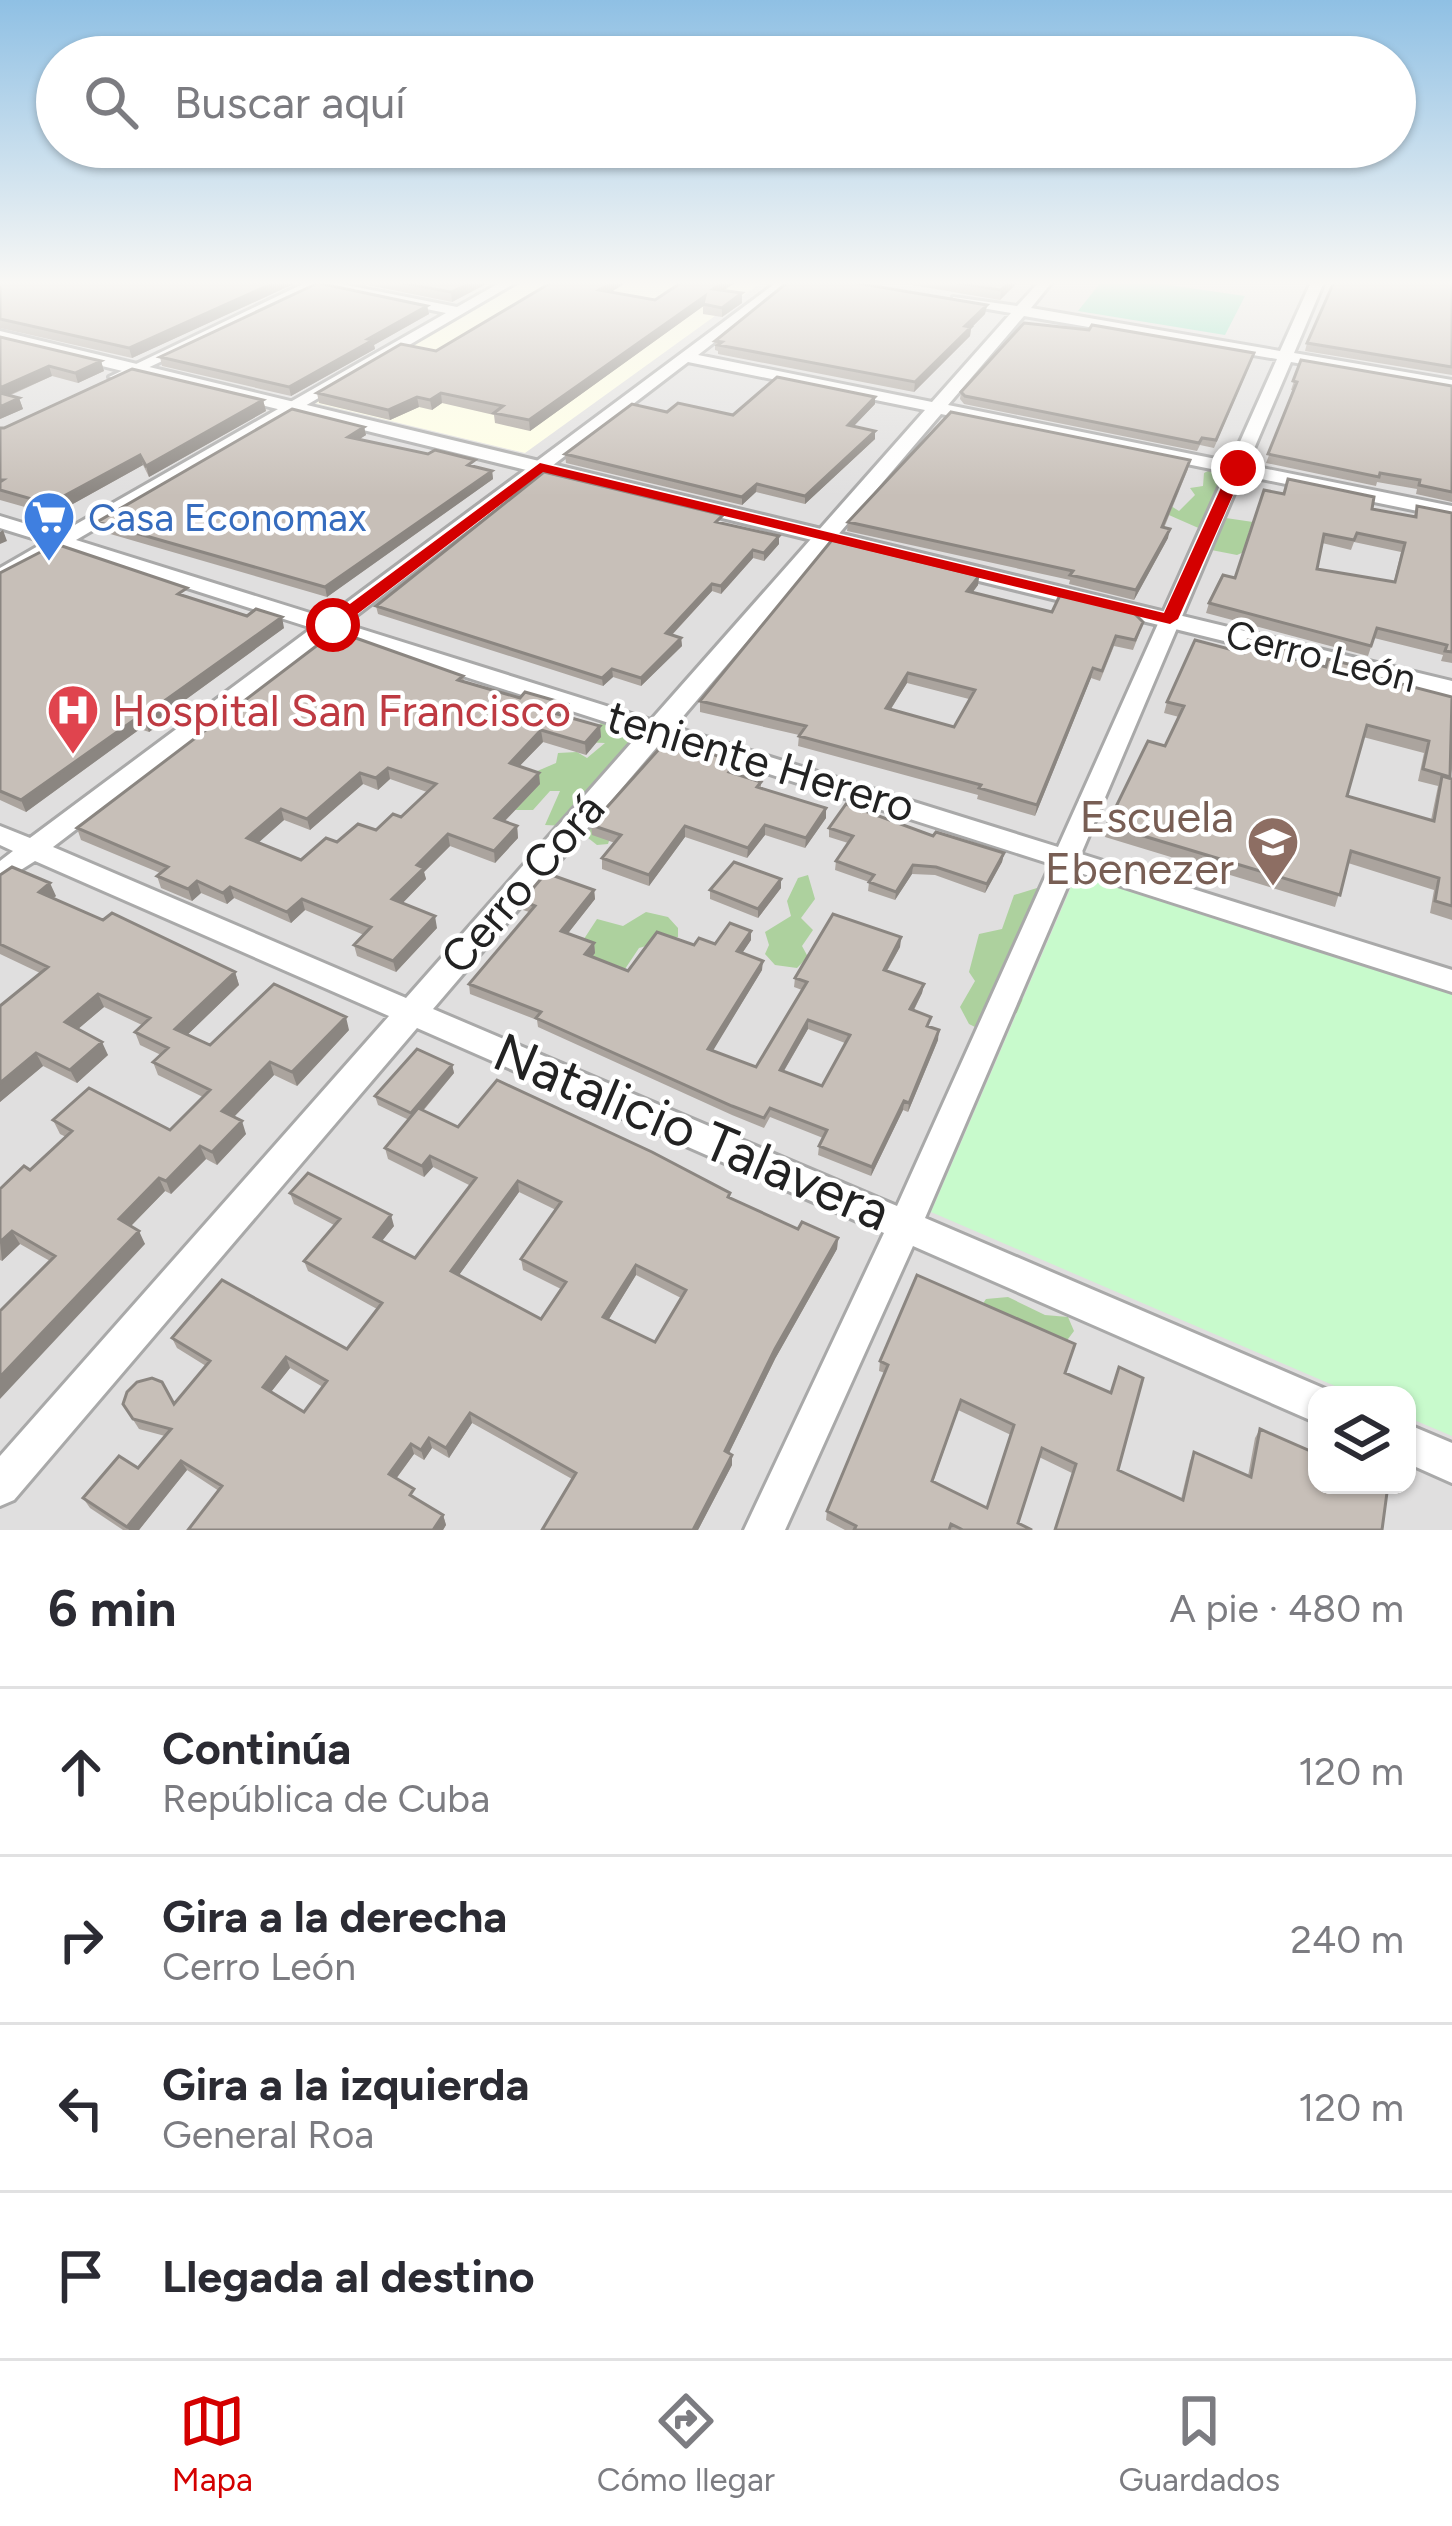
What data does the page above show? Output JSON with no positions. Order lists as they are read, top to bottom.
{
  "streets": {
    "street": [
      "Cerro León",
      "teniente Herero",
      "Cerro Corá",
      "Natalicio Talavera"
    ]
  },
  "crossings": [
    ["Cerro León", "Cerro Corá"],
    ["teniente Herero", "Cerro Corá"],
    ["Cerro Corá", "Natalicio Talavera"]
  ],
  "places": {
    "supermarket": ["Casa Economax"],
    "hospital": ["Hospital San Francisco"],
    "school or university": ["Escuela Ebenezer"]
  },
  "page": {
    "search": "Buscar aquí",
    "heading": ["6 min", "A pie · 480 m"],
    "list": [
      ["Continúa", "República de Cuba", "120 m"],
      ["Gira a la derecha", "Cerro León", "240 m"],
      ["Gira a la izquierda", "General Roa", "120 m"],
      "Llegada al destino"
    ],
    "nav": ["Mapa", "Cómo llegar", "Guardados"]
  }
}
